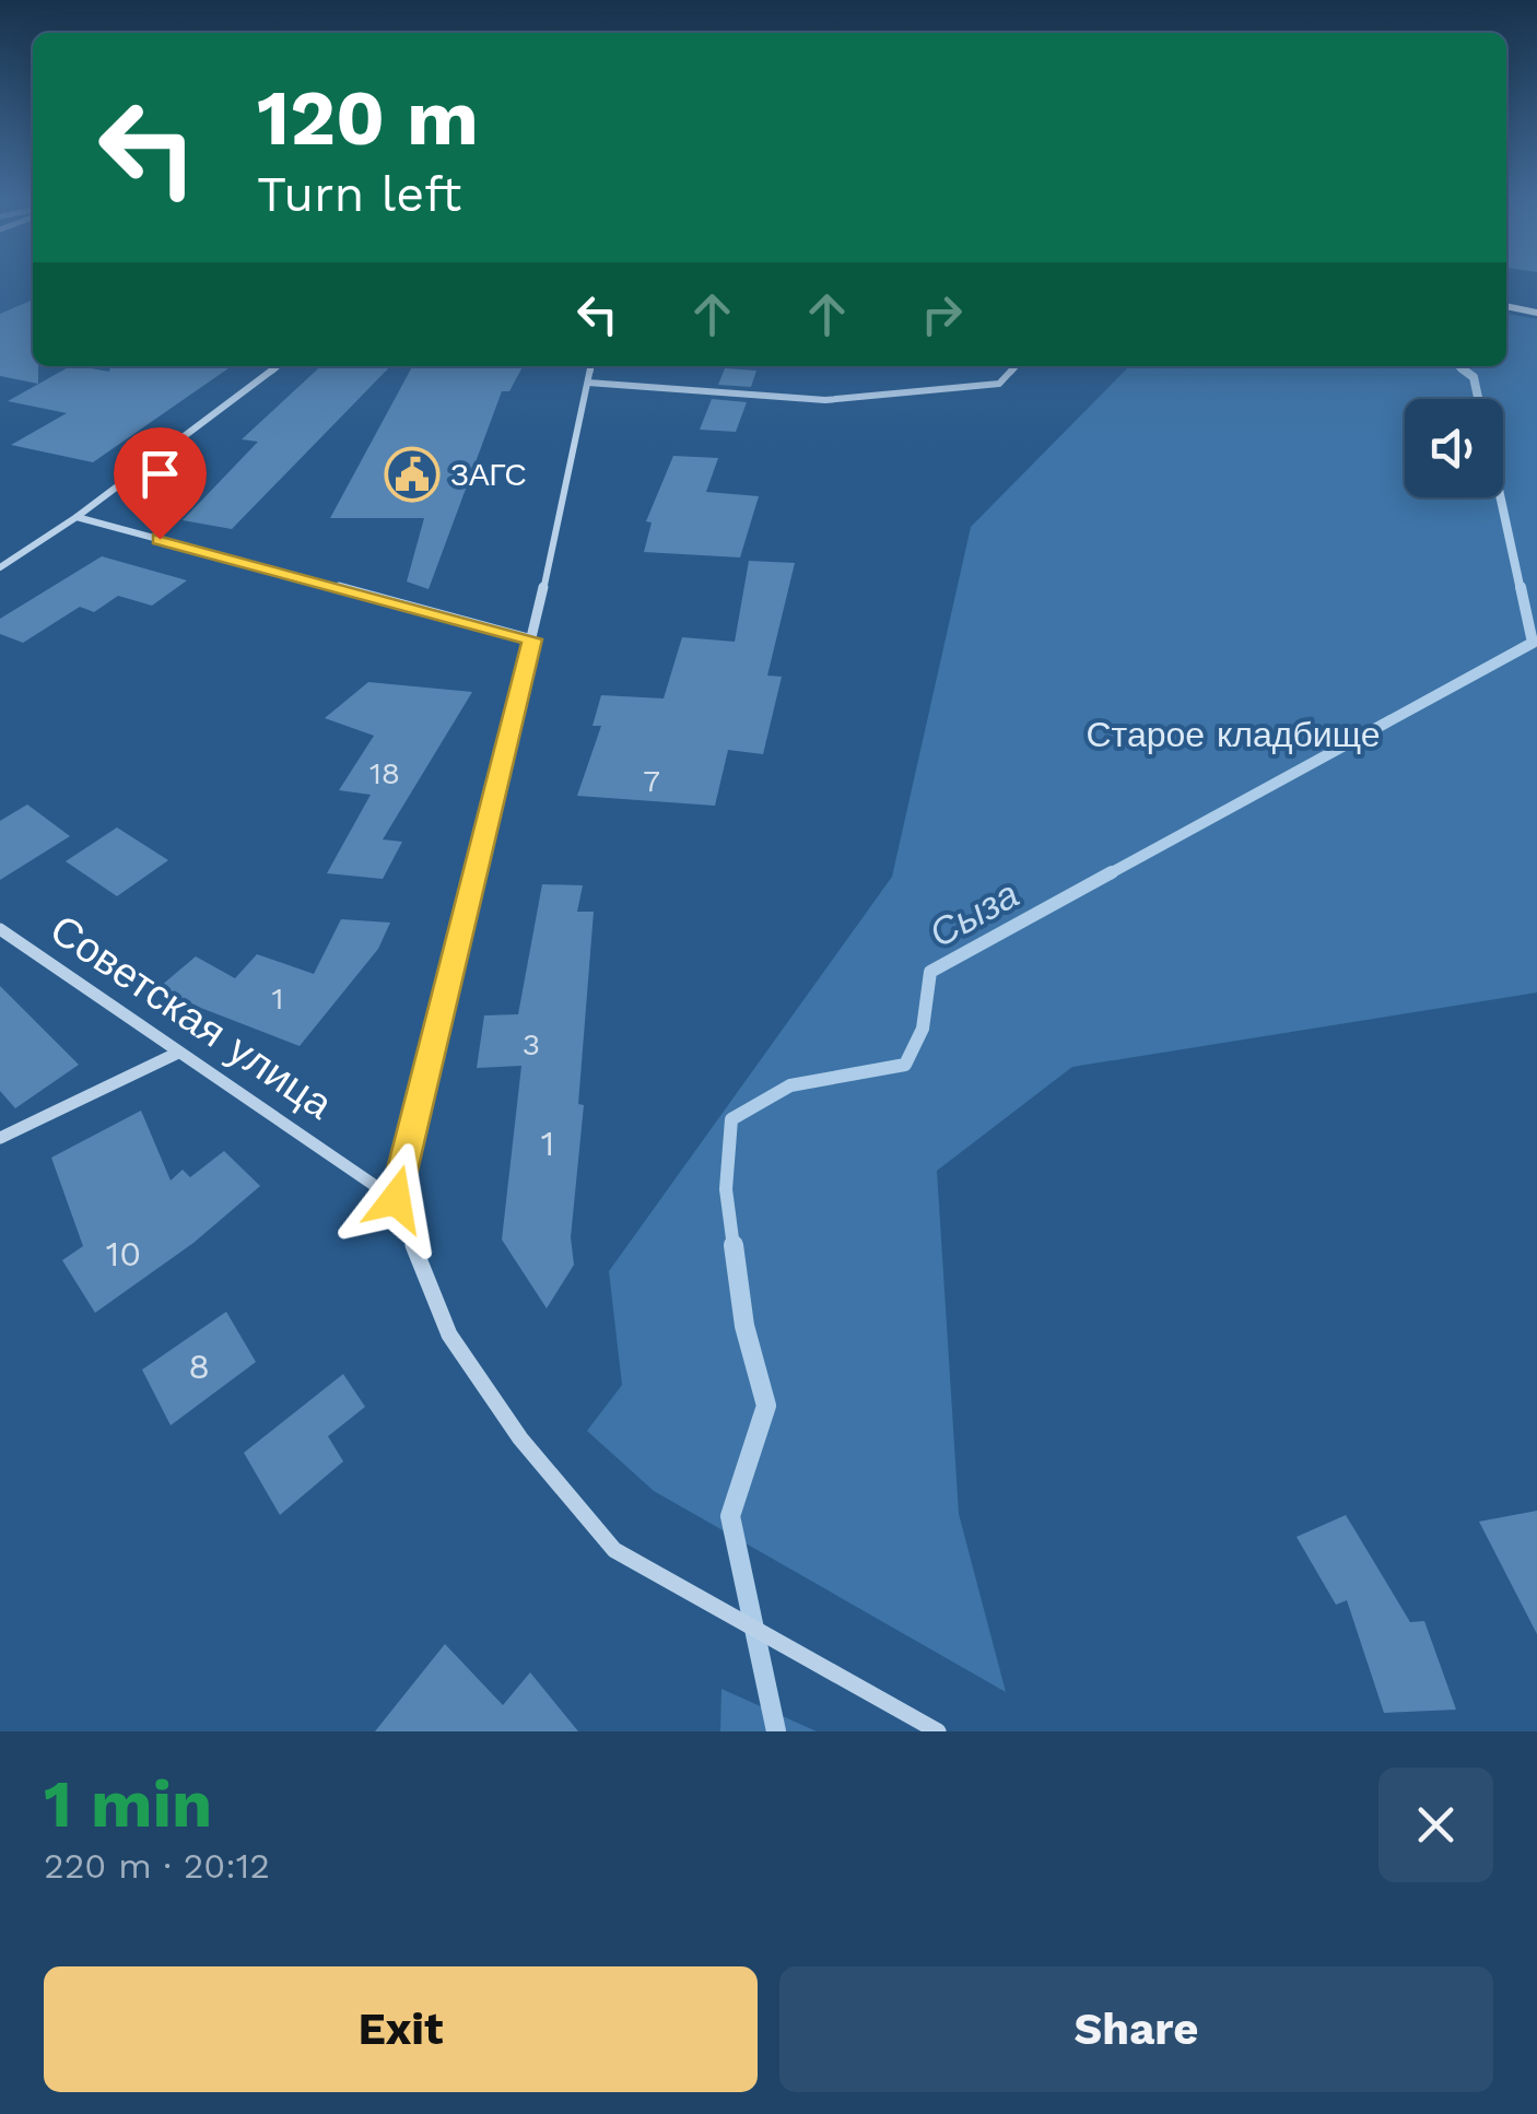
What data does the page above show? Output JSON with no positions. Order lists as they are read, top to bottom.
{
  "streets": {
    "street": ["Советская улица"]
  },
  "water": ["Сыза"],
  "parks": ["Старое кладбище"],
  "places": {
    "public building": ["ЗАГС"]
  },
  "house_numbers": [
    "18",
    "7",
    "1",
    "3",
    "1",
    "10",
    "8"
  ],
  "page": {
    "turn": ["120 m", "Turn left"],
    "heading": ["1 min", "220 m · 20:12"],
    "buttons": ["Exit", "Share"]
  }
}
